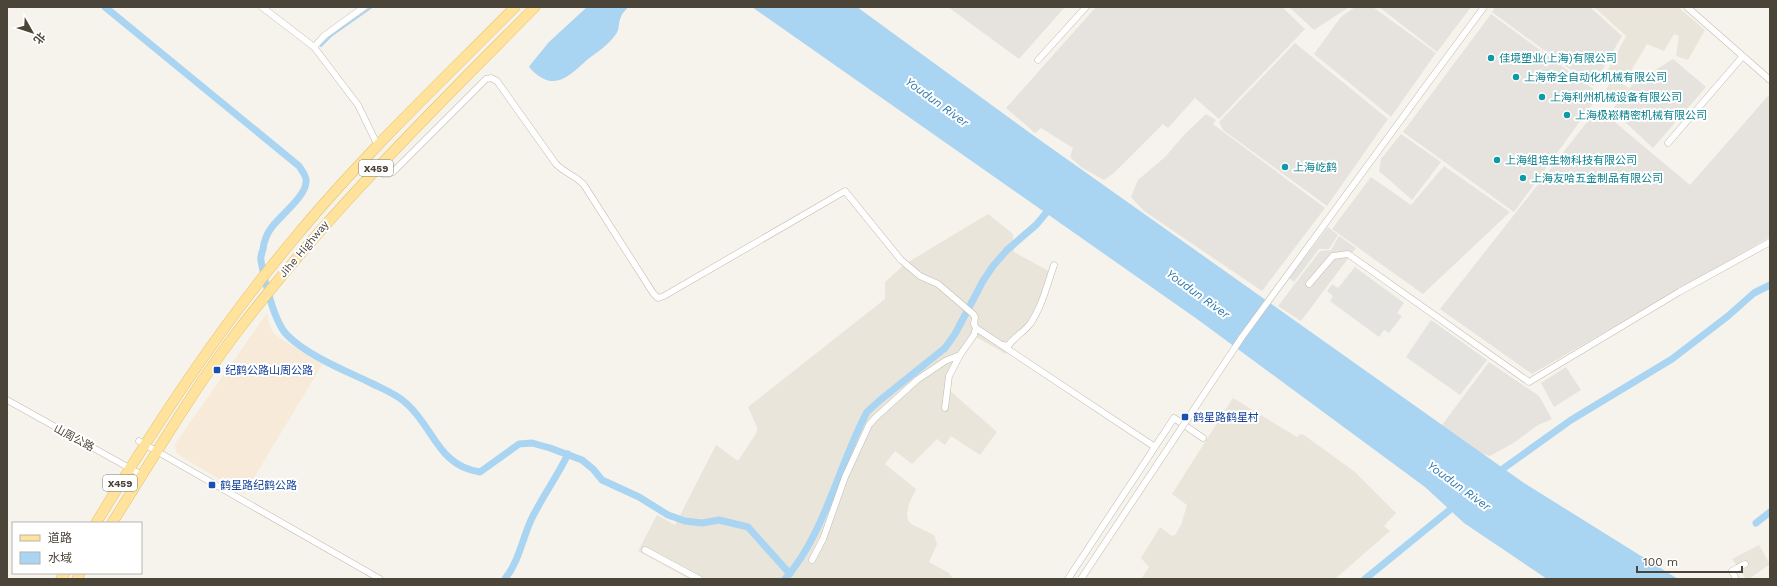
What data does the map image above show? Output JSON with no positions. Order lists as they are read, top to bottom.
{
  "streets": {
    "main road": ["X459", "Jihe Highway"],
    "street": ["山周公路"]
  },
  "crossings": [
    ["Jihe Highway", "山周公路"]
  ],
  "water": ["Youdun River"],
  "places": {
    "other": [
      "佳境塑业(上海)有限公司",
      "上海帝全自动化机械有限公司",
      "上海利州机械设备有限公司",
      "上海极崧精密机械有限公司",
      "上海组培生物科技有限公司",
      "上海屹鹤",
      "上海友哈五金制品有限公司"
    ],
    "transit": ["纪鹤公路山周公路", "鹤星路鹤星村", "鹤星路纪鹤公路"]
  },
  "legend": ["道路", "水域"],
  "scale_bar": "100 m",
  "north": "bottom right"
}
